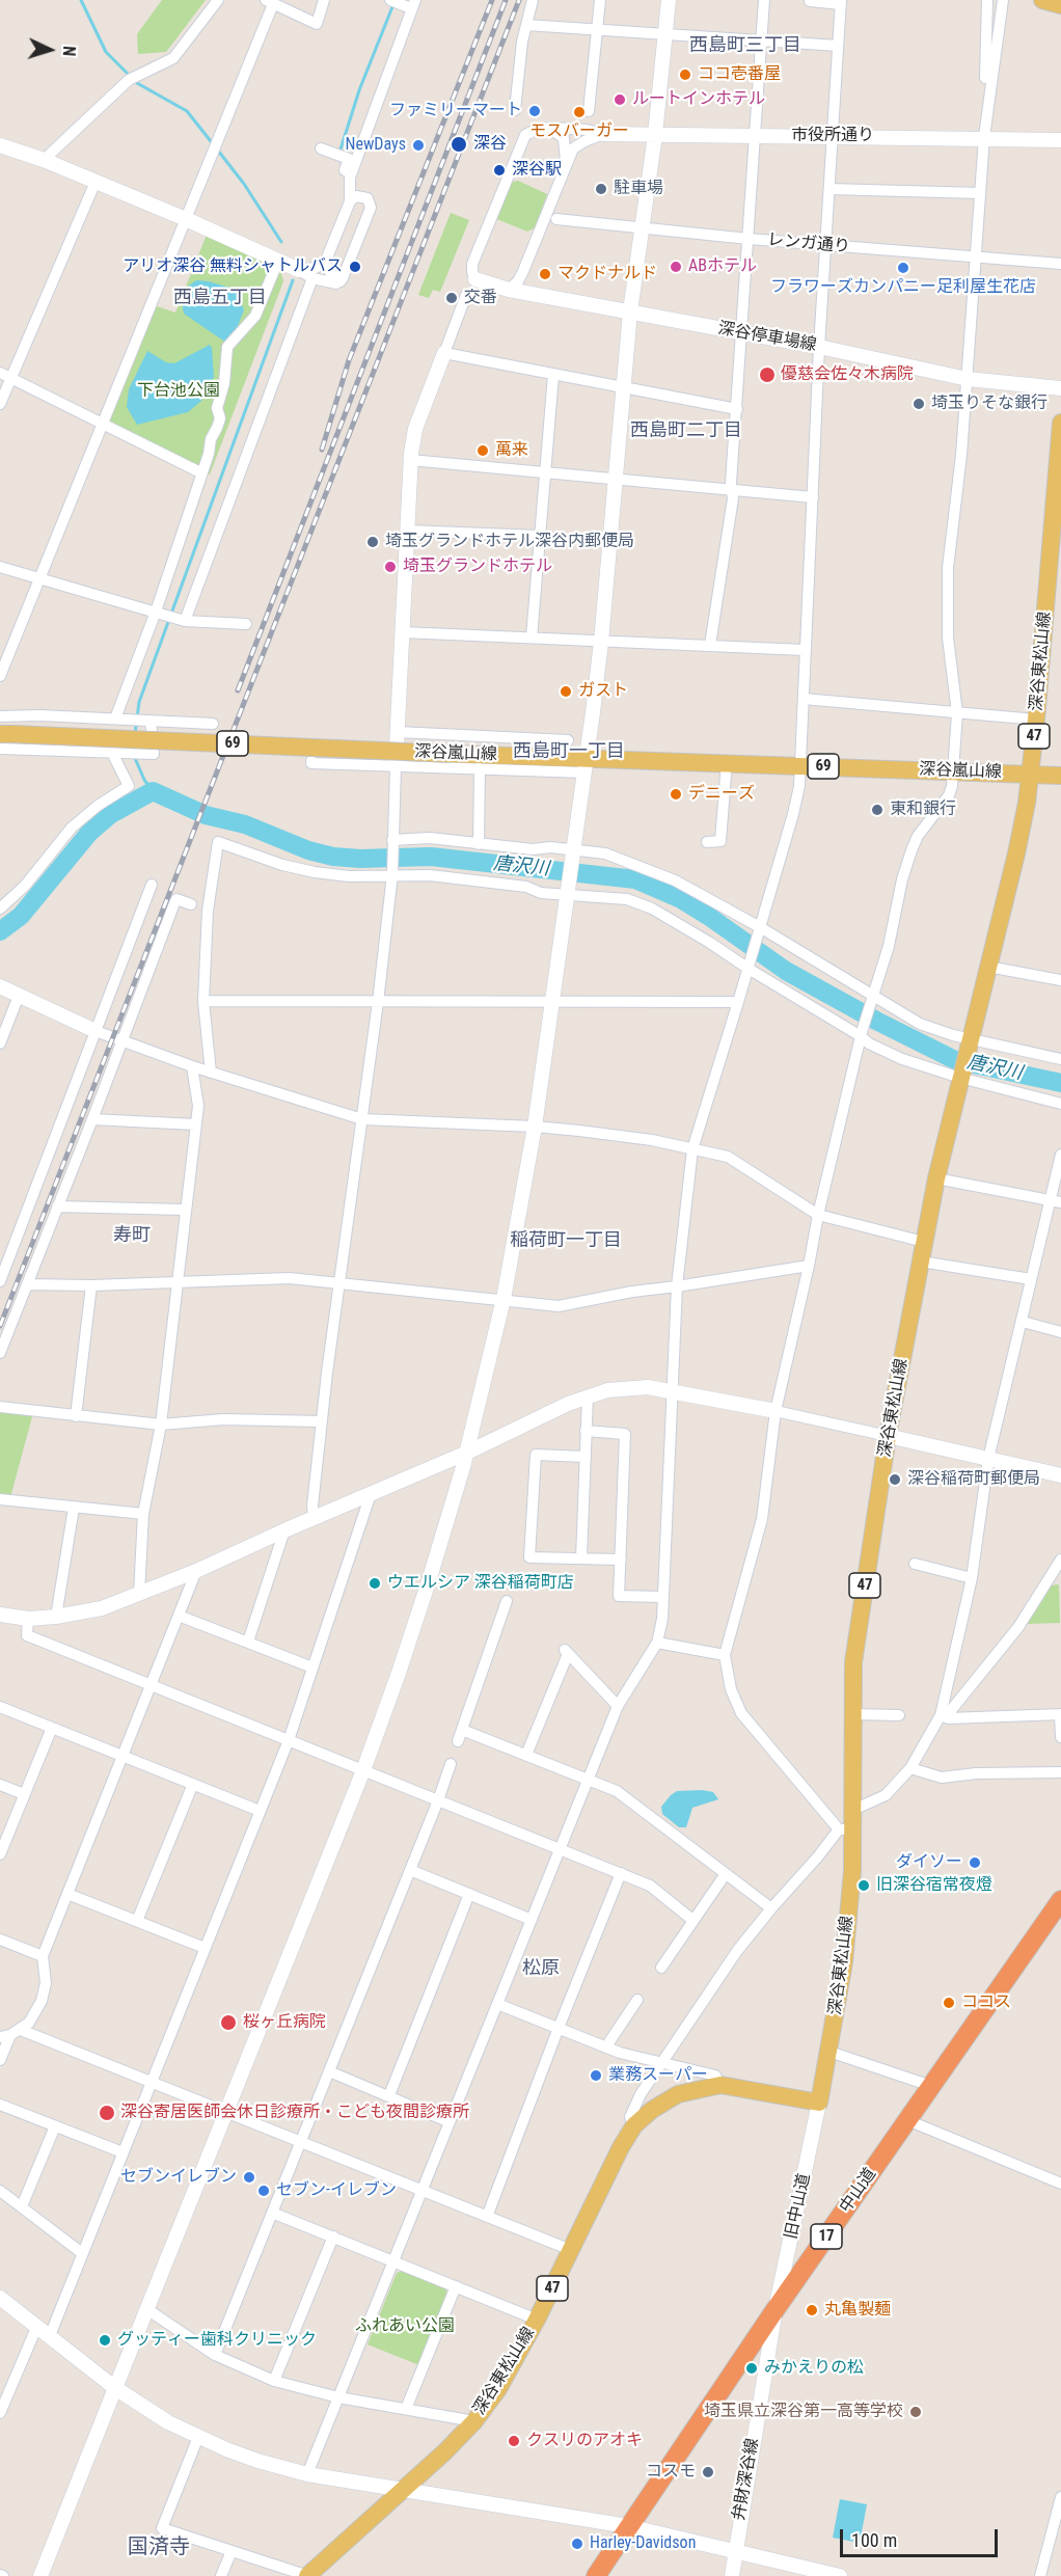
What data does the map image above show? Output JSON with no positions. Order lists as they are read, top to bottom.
{
  "streets": {
    "highway": ["中山道", "17"],
    "main road": [
      "深谷東松山線",
      "47",
      "69",
      "深谷嵐山線"
    ],
    "street": [
      "市役所通り",
      "レンガ通り",
      "深谷停車場線",
      "旧中山道",
      "弁財深谷線"
    ]
  },
  "crossings": [
    ["深谷東松山線", "47"],
    ["深谷東松山線", "深谷嵐山線"],
    ["深谷東松山線", "旧中山道"],
    ["中山道", "旧中山道"],
    ["中山道", "弁財深谷線"],
    ["旧中山道", "弁財深谷線"]
  ],
  "districts": [
    "西島町三丁目",
    "西島五丁目",
    "西島町二丁目",
    "西島町一丁目",
    "寿町",
    "稲荷町一丁目",
    "松原",
    "国済寺"
  ],
  "water": ["唐沢川"],
  "parks": ["下台池公園", "ふれあい公園"],
  "places": [
    "ココ壱番屋",
    "ルートインホテル",
    "ファミリーマート",
    "モスバーガー",
    "深谷",
    "NewDays",
    "深谷駅",
    "駐車場",
    "アリオ深谷 無料シャトルバス",
    "ABホテル",
    "フラワーズカンパニー足利屋生花店",
    "マクドナルド",
    "交番",
    "優慈会佐々木病院",
    "埼玉りそな銀行",
    "萬来",
    "埼玉グランドホテル深谷内郵便局",
    "埼玉グランドホテル",
    "ガスト",
    "デニーズ",
    "東和銀行",
    "深谷稲荷町郵便局",
    "ウエルシア 深谷稲荷町店",
    "ダイソー",
    "旧深谷宿常夜燈",
    "ココス",
    "桜ヶ丘病院",
    "業務スーパー",
    "深谷寄居医師会休日診療所・こども夜間診療所",
    "セブンイレブン",
    "セブン-イレブン",
    "丸亀製麺",
    "グッティー歯科クリニック",
    "みかえりの松",
    "埼玉県立深谷第一高等学校",
    "クスリのアオキ",
    "コスモ",
    "Harley-Davidson"
  ],
  "scale_bar": "100 m",
  "north": "right"
}
